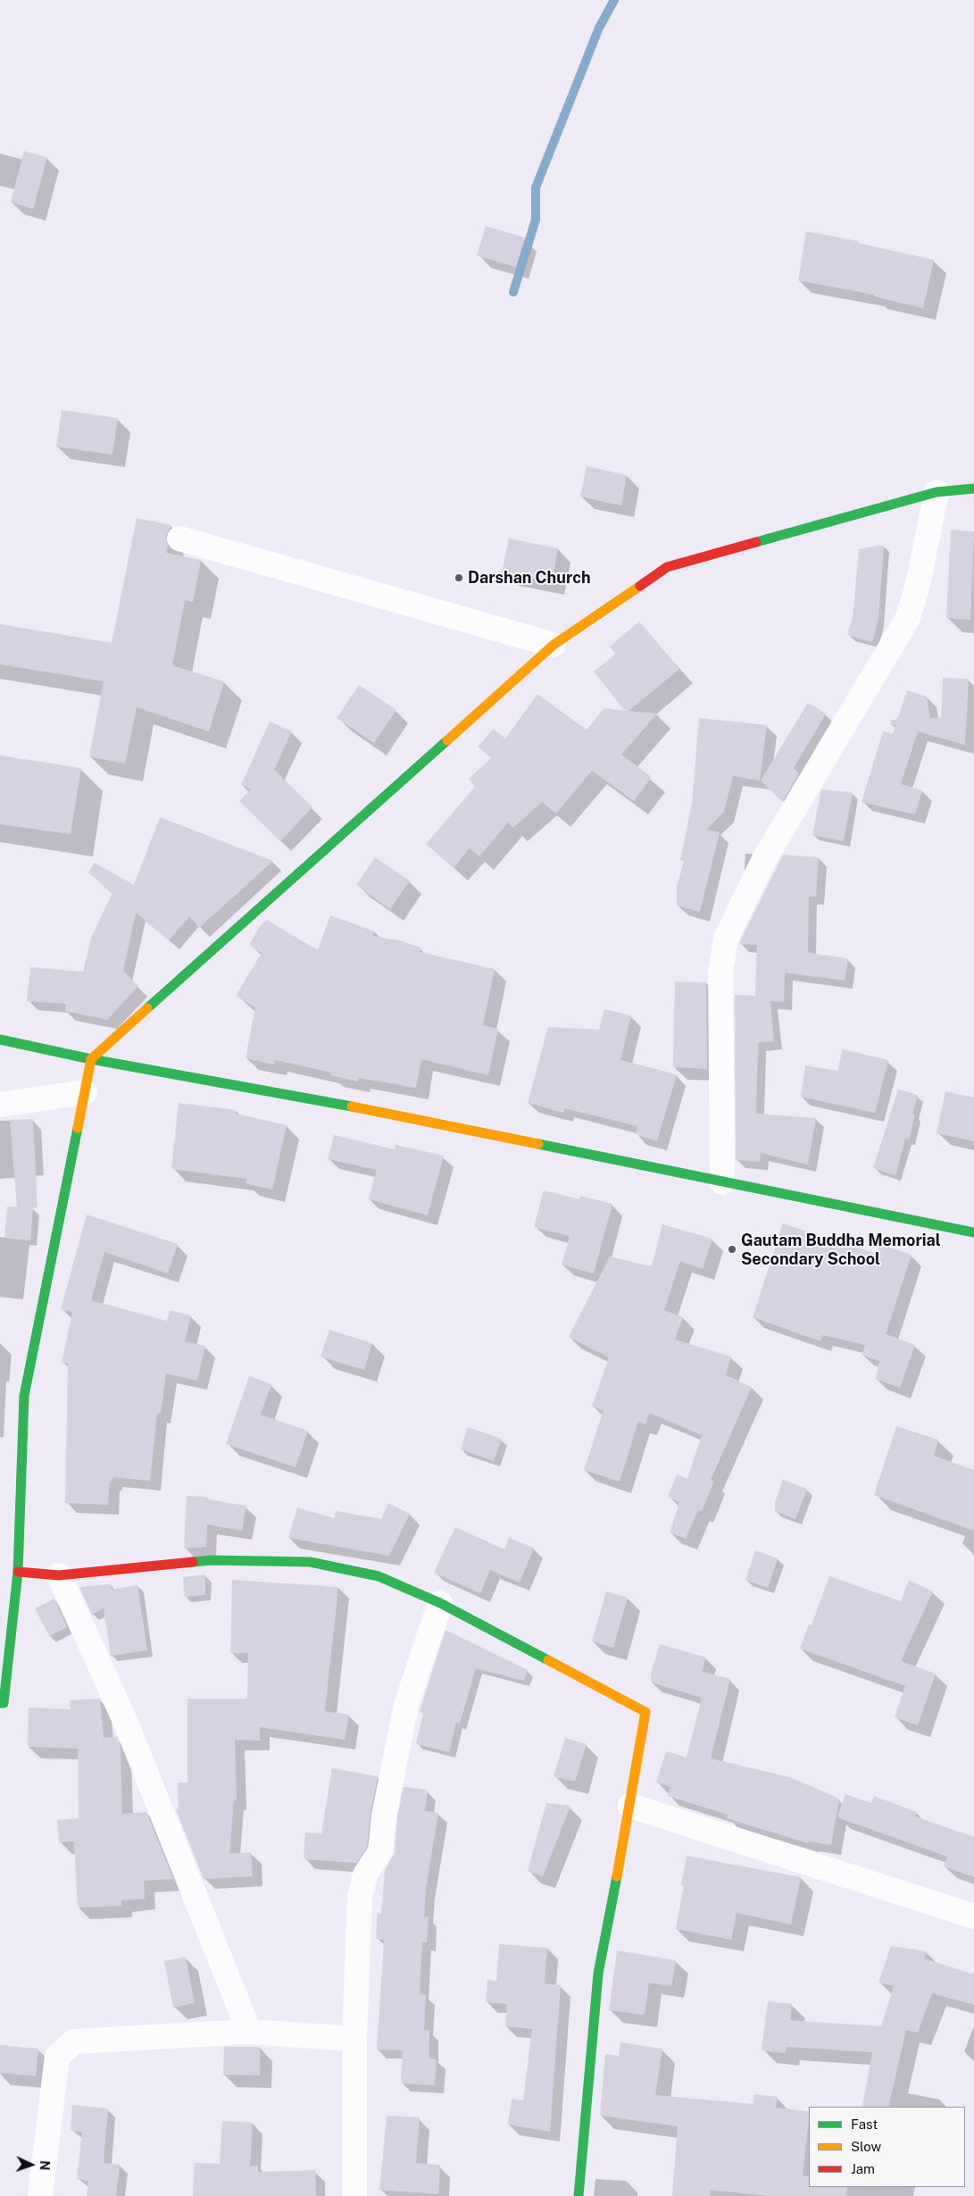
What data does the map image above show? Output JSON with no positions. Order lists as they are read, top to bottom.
{
  "places": ["Darshan Church", "Gautam Buddha Memorial Secondary School"],
  "legend": ["Fast", "Slow", "Jam"],
  "north": "right"
}
